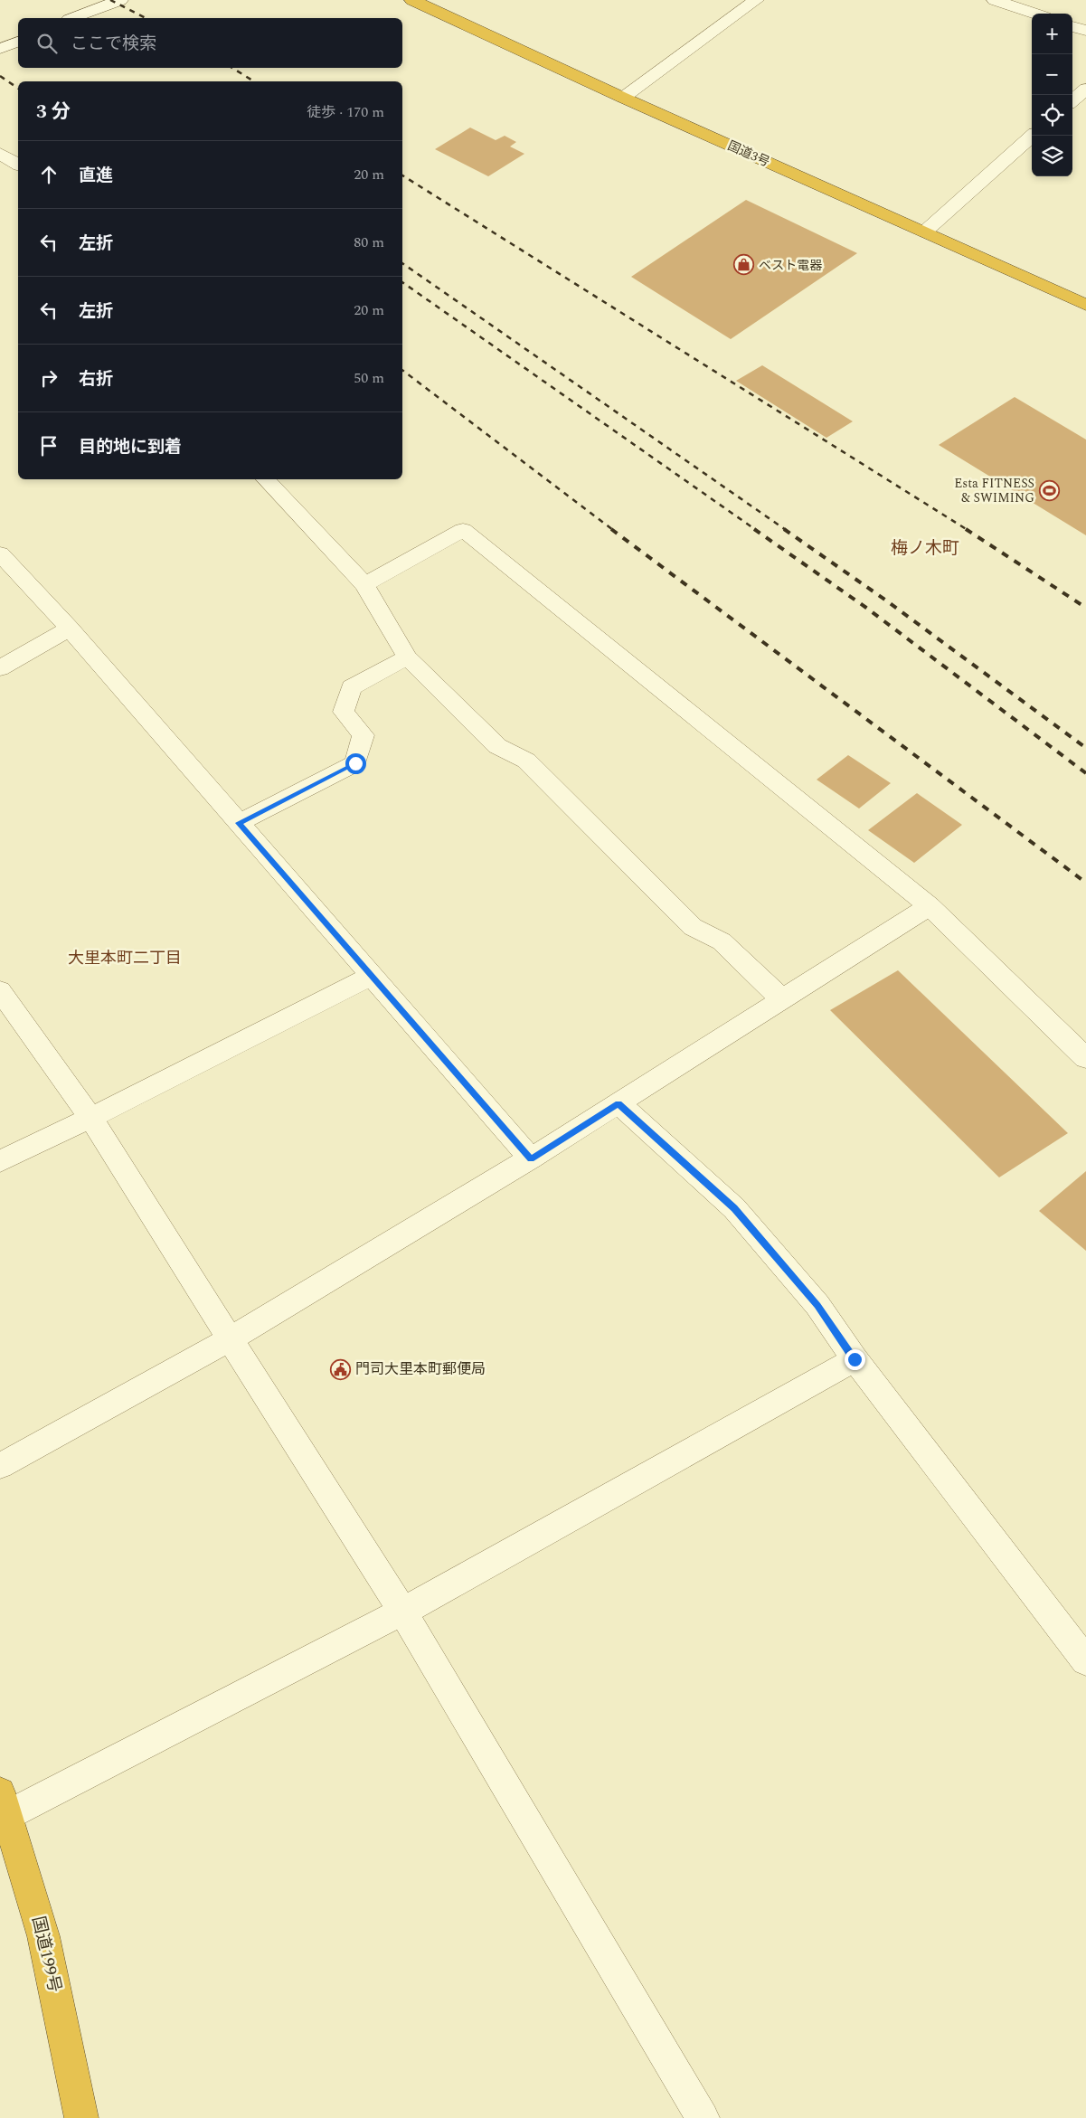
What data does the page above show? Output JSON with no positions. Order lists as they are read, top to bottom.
{
  "streets": {
    "highway": ["国道3号", "国道199号"]
  },
  "districts": ["梅ノ木町", "大里本町二丁目"],
  "places": {
    "shop": ["ベスト電器"],
    "sports": ["Esta FITNESS & SWIMING"],
    "public building": ["門司大里本町郵便局"]
  },
  "page": {
    "map_buttons": ["+", "−"],
    "search": "ここで検索",
    "heading": ["3 分", "徒歩 · 170 m"],
    "list": [
      ["直進", "20 m"],
      ["左折", "80 m"],
      ["左折", "20 m"],
      ["右折", "50 m"],
      "目的地に到着"
    ]
  }
}
